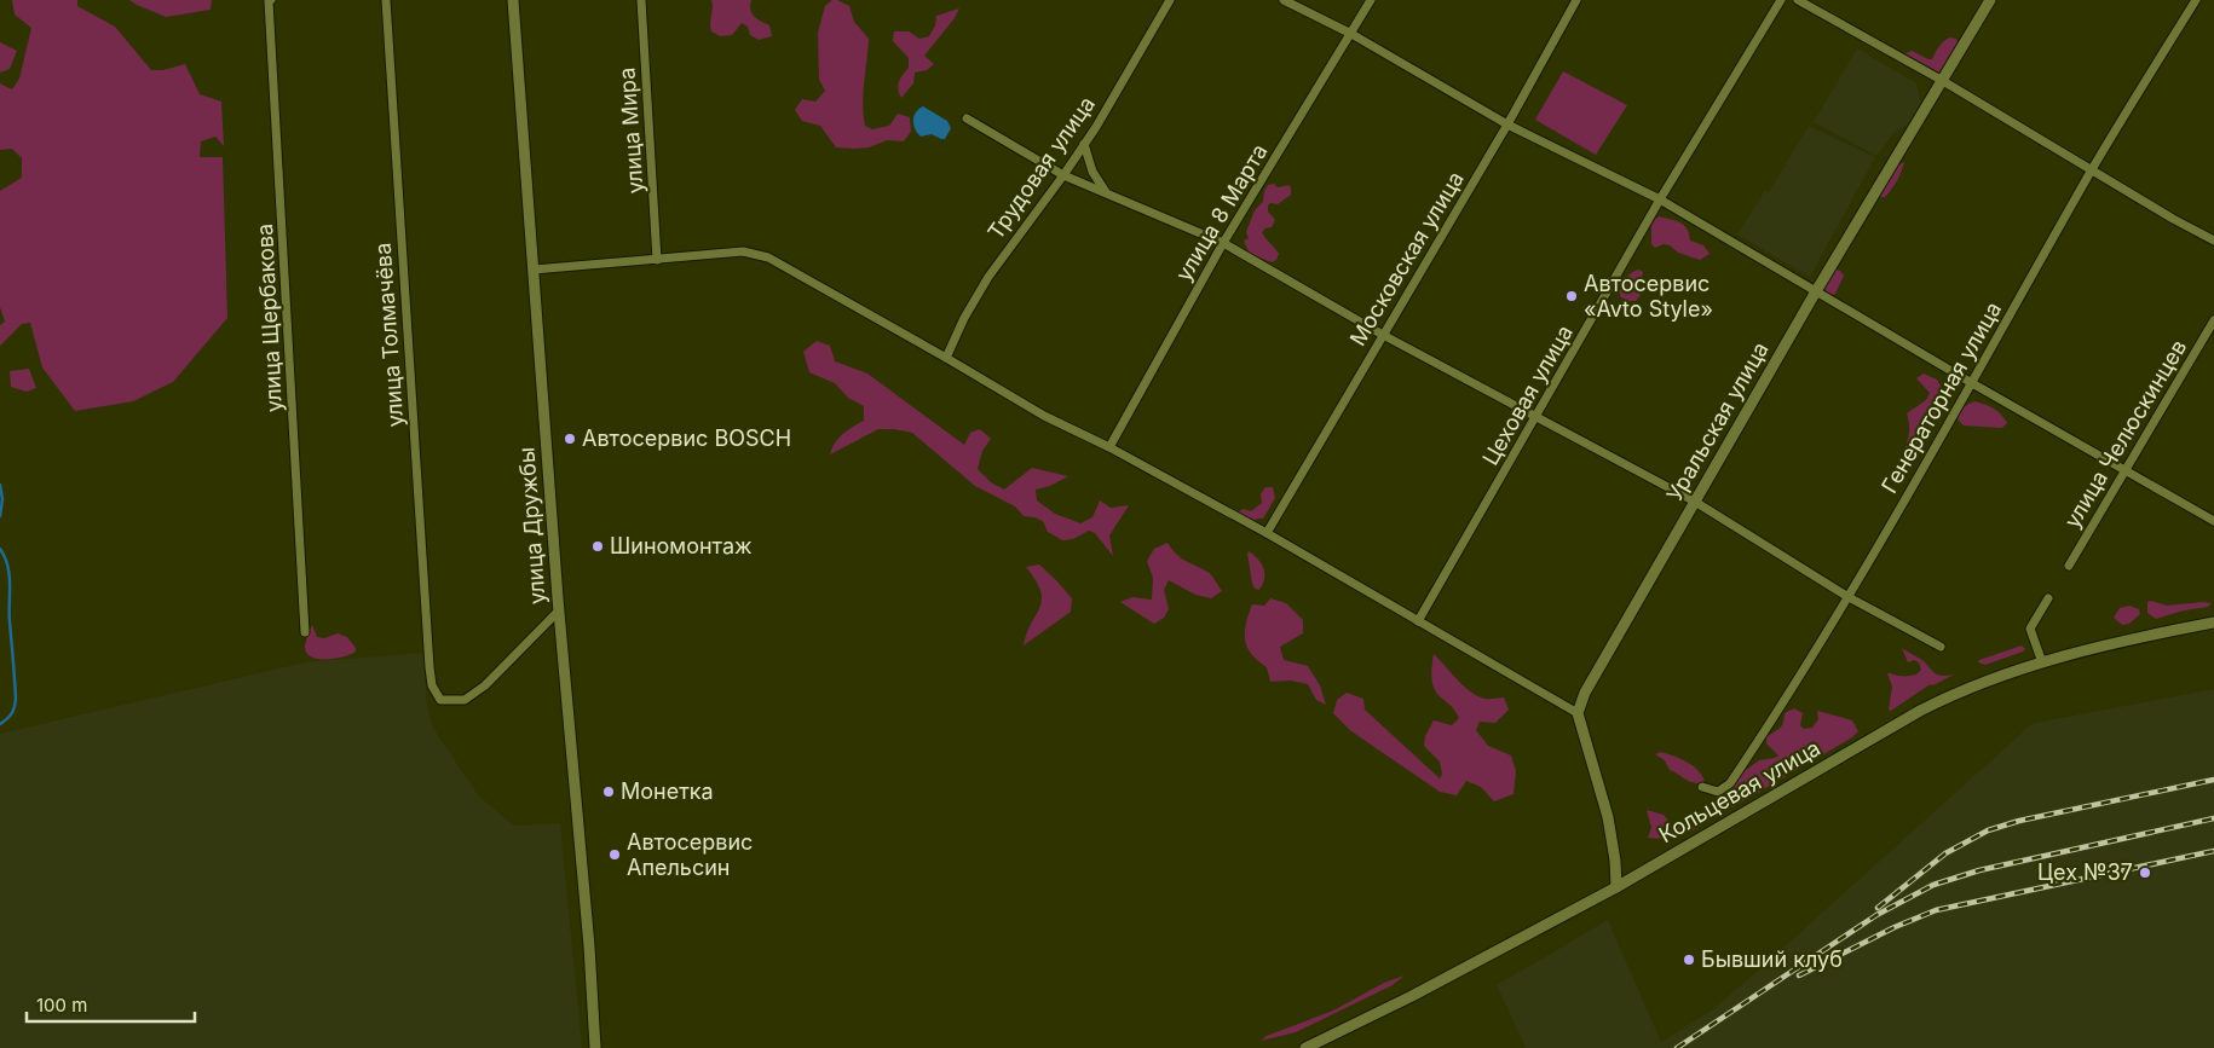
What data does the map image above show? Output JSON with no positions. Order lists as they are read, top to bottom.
{
  "streets": {
    "street": [
      "улица Мира",
      "Трудовая улица",
      "улица 8 Марта",
      "Московская улица",
      "улица Щербакова",
      "улица Толмачёва",
      "Цеховая улица",
      "Генераторная улица",
      "Уральская улица",
      "улица Челюскинцев",
      "улица Дружбы",
      "Кольцевая улица"
    ]
  },
  "crossings": [
    ["улица Толмачёва", "улица Дружбы"]
  ],
  "places": [
    "Автосервис «Avto Style»",
    "Автосервис BOSCH",
    "Шиномонтаж",
    "Монетка",
    "Автосервис Апельсин",
    "Цех №37",
    "Бывший клуб"
  ],
  "scale_bar": "100 m"
}
